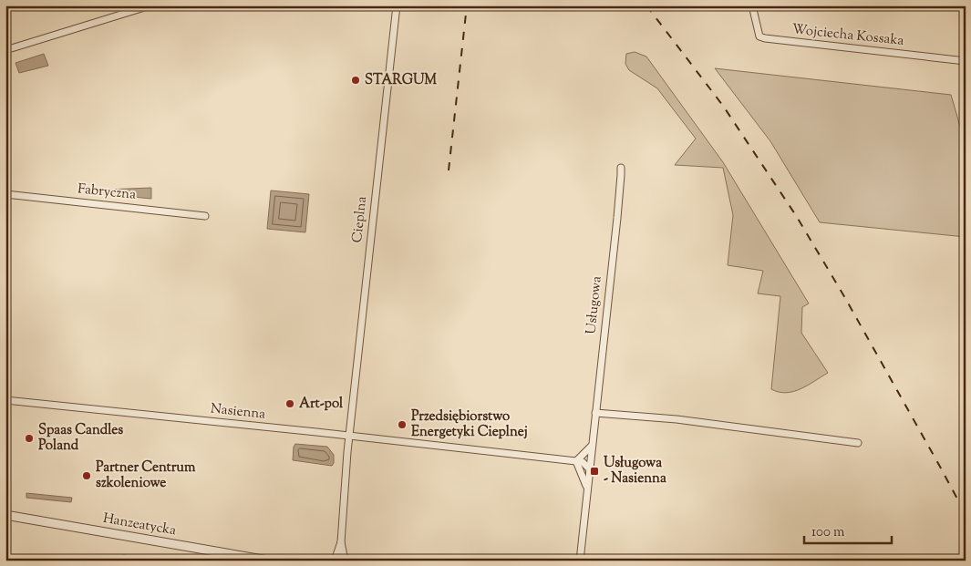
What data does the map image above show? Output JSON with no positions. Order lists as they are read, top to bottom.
{
  "streets": {
    "street": [
      "Wojciecha Kossaka",
      "Fabryczna",
      "Cieplna",
      "Usługowa",
      "Nasienna",
      "Hanzeatycka"
    ]
  },
  "crossings": [
    ["Cieplna", "Nasienna"],
    ["Usługowa", "Nasienna"]
  ],
  "places": {
    "other": [
      "STARGUM",
      "Art-pol",
      "Przedsiębiorstwo Energetyki Cieplnej",
      "Spaas Candles Poland",
      "Partner Centrum szkoleniowe"
    ],
    "transit": ["Usługowa - Nasienna"]
  },
  "scale_bar": "100 m"
}
